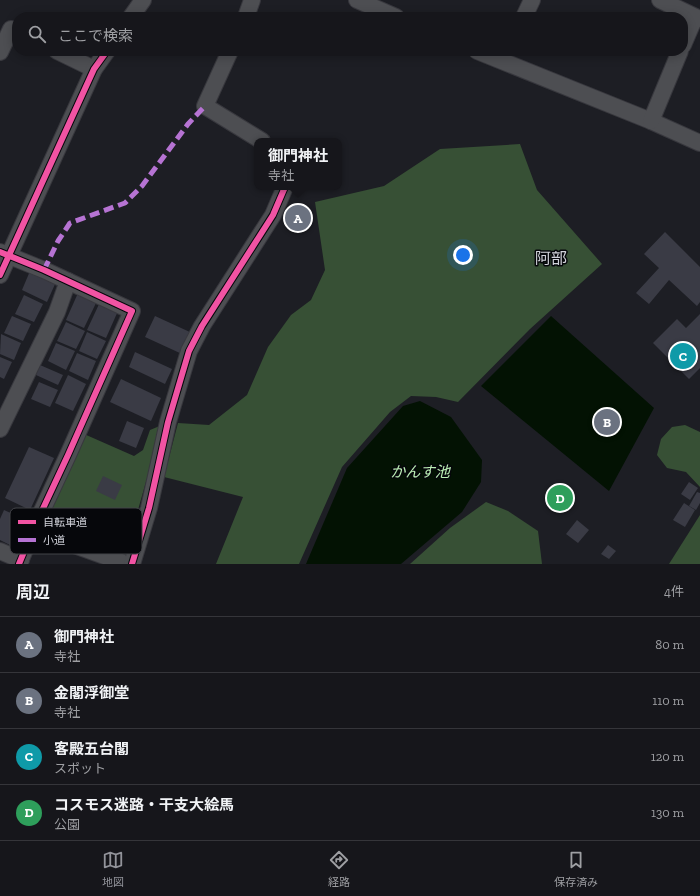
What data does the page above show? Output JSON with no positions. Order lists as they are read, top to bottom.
{
  "districts": ["阿部"],
  "water": ["かんす池"],
  "legend": ["自転車道", "小道"],
  "page": {
    "search": "ここで検索",
    "popup": ["御門神社", "寺社"],
    "pins": [
      "A",
      "C",
      "B",
      "D"
    ],
    "heading": ["周辺", "4件"],
    "list": [
      {
        "mark": "A",
        "name": "御門神社",
        "note": "寺社",
        "value": "80 m"
      },
      {
        "mark": "B",
        "name": "金閣浮御堂",
        "note": "寺社",
        "value": "110 m"
      },
      {
        "mark": "C",
        "name": "客殿五台閣",
        "note": "スポット",
        "value": "120 m"
      },
      {
        "mark": "D",
        "name": "コスモス迷路・干支大絵馬",
        "note": "公園",
        "value": "130 m"
      }
    ],
    "nav": ["地図", "経路", "保存済み"]
  }
}
